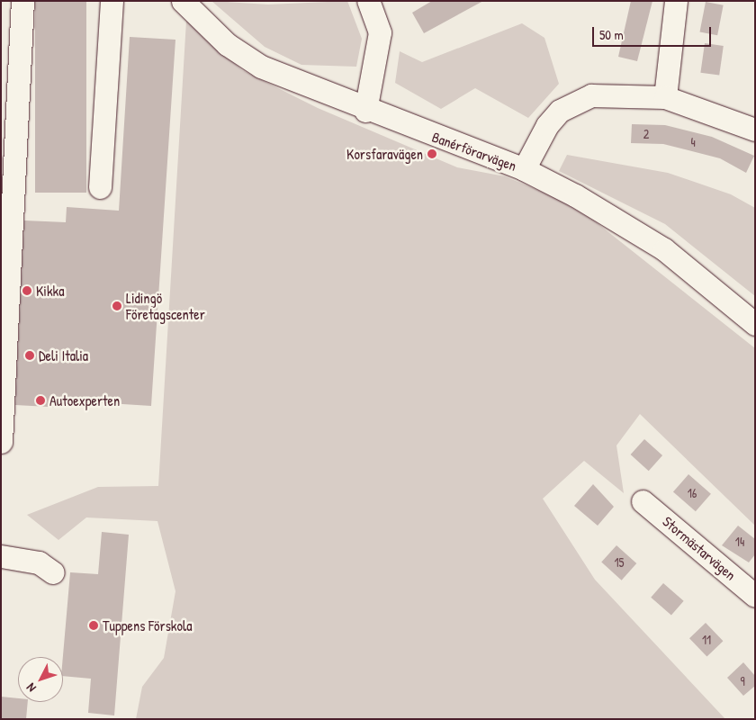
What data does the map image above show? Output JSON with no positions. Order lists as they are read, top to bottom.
{
  "streets": {
    "street": ["Banérförarvägen", "Stormästarvägen"]
  },
  "places": [
    "Korsfaravägen",
    "Kikka",
    "Lidingö Företagscenter",
    "Deli Italia",
    "Autoexperten",
    "Tuppens Förskola"
  ],
  "house_numbers": [
    "2",
    "4",
    "16",
    "14",
    "15",
    "11",
    "9"
  ],
  "scale_bar": "50 m",
  "north": "bottom left"
}
